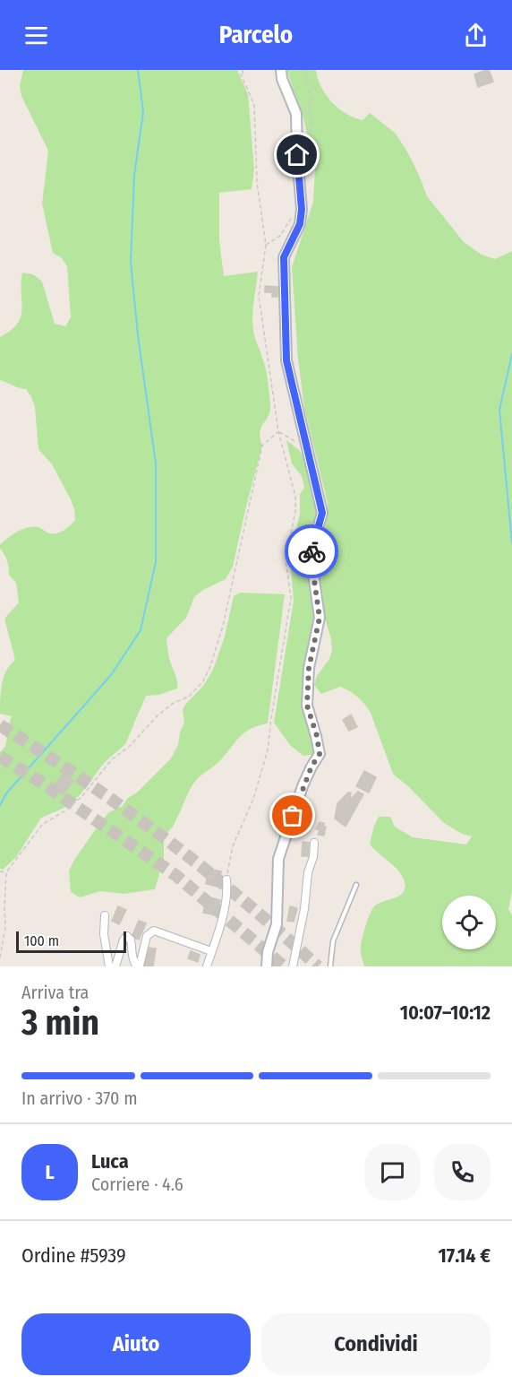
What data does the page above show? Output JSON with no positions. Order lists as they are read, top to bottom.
{
  "scale_bar": "100 m",
  "page": {
    "header": "Parcelo",
    "scale": "100 m",
    "heading": ["3 min", "Arriva tra", "10:07–10:12"],
    "panel": [
      "Luca",
      "Corriere · 4.6",
      "Ordine #5939",
      "17.14 €"
    ],
    "bar": "In arrivo · 370 m",
    "round": "L",
    "buttons": ["Aiuto", "Condividi"]
  }
}
